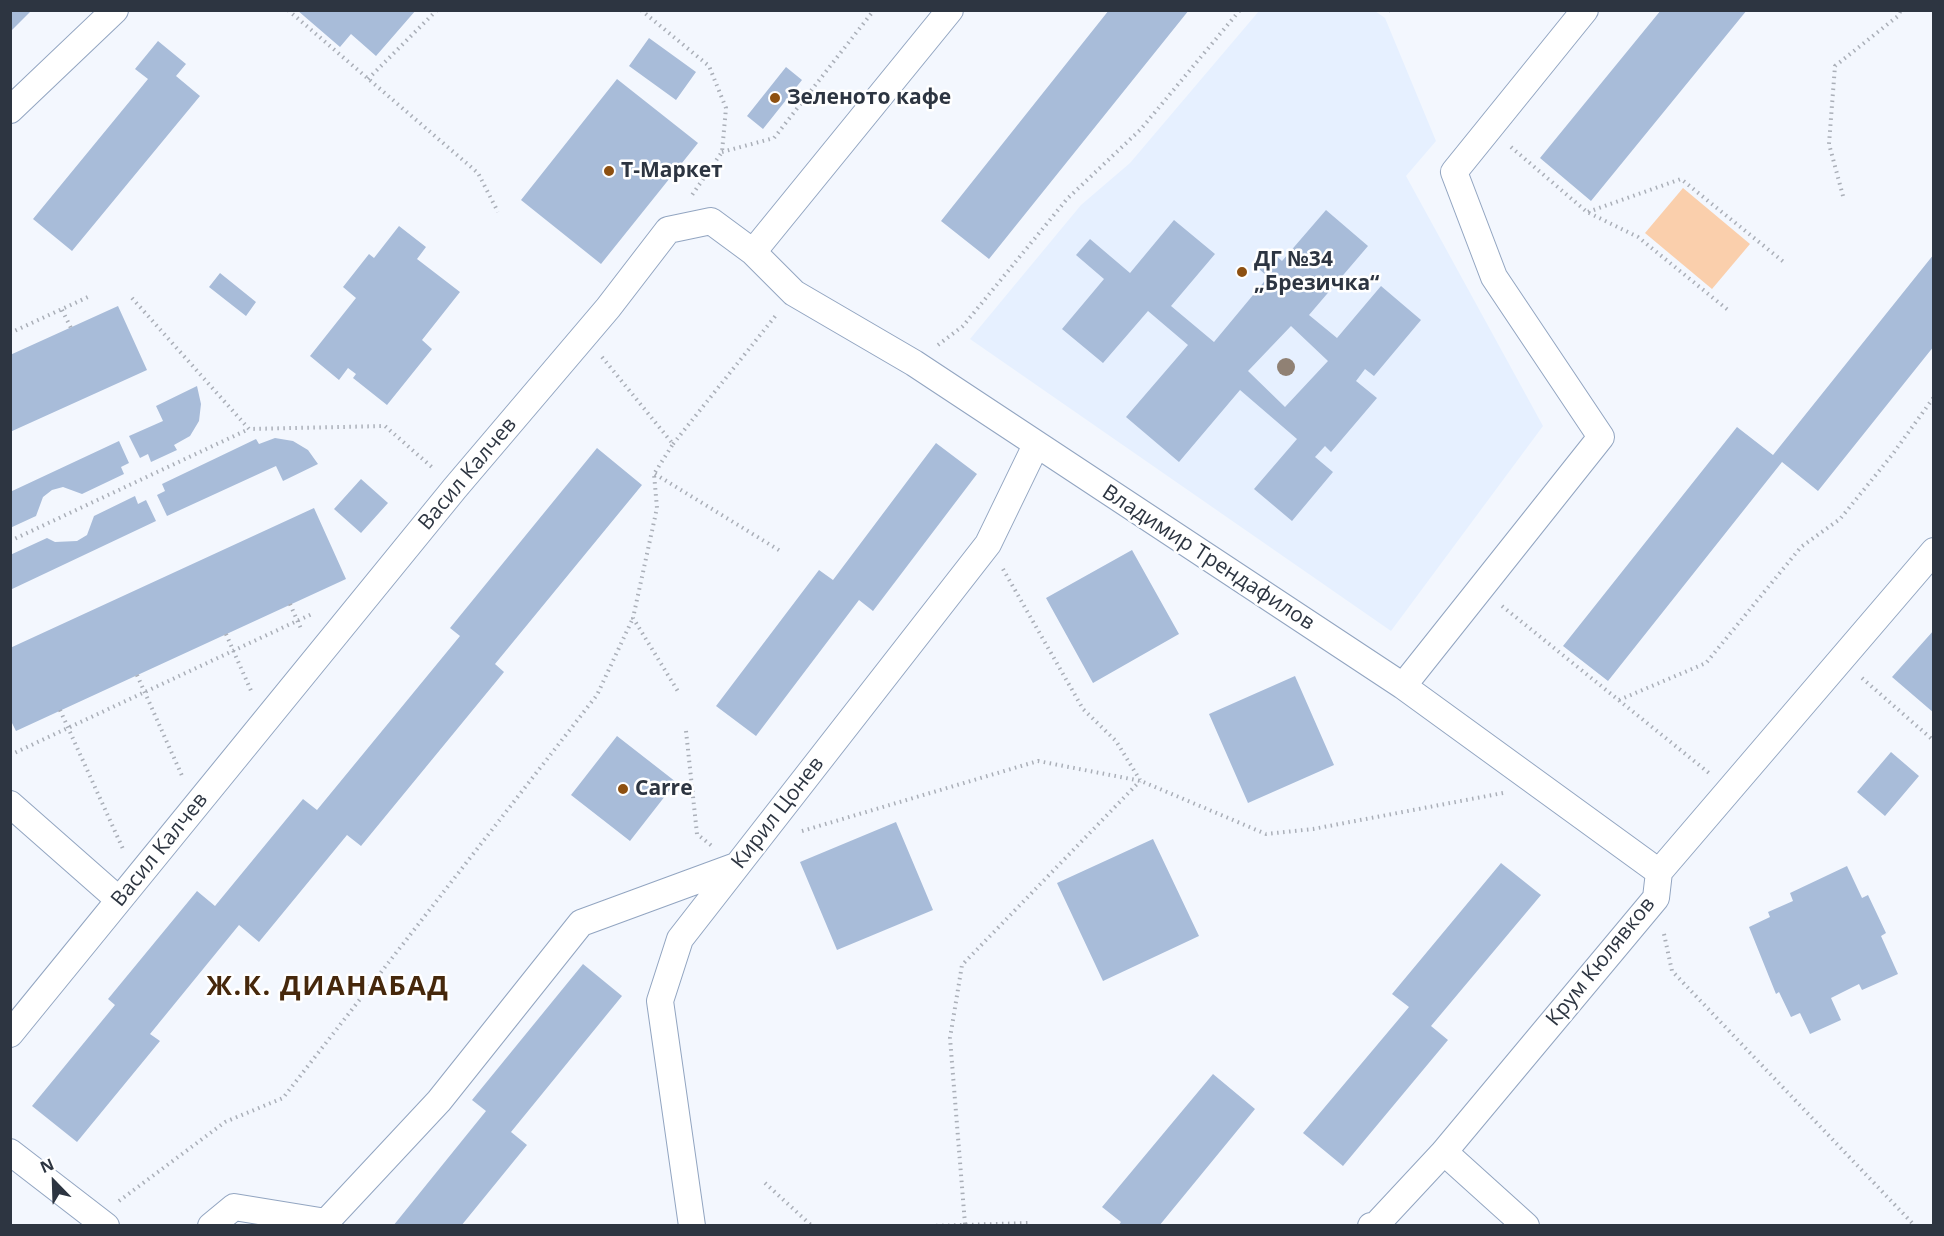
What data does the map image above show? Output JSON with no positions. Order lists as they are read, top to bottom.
{
  "streets": {
    "street": [
      "Васил Калчев",
      "Владимир Трендафилов",
      "Кирил Цонев",
      "Крум Кюлявков"
    ]
  },
  "crossings": [
    ["Владимир Трендафилов", "Кирил Цонев"],
    ["Владимир Трендафилов", "Крум Кюлявков"]
  ],
  "districts": ["Ж.К. ДИАНАБАД"],
  "places": [
    "Зеленото кафе",
    "Т-Маркет",
    "ДГ №34 „Брезичка“",
    "Carre"
  ],
  "north": "top left"
}
